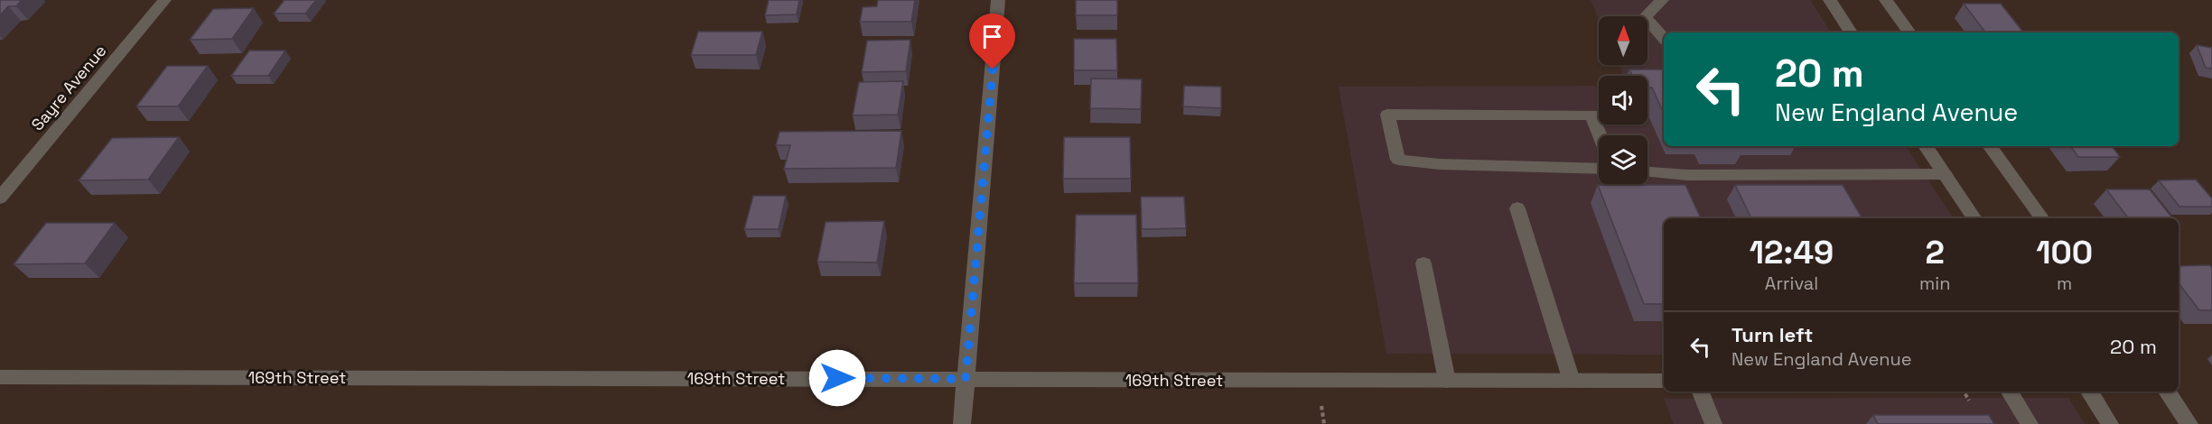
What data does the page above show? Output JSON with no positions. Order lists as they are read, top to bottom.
{
  "streets": {
    "street": ["Sayre Avenue", "169th Street"]
  },
  "north": "top",
  "page": {
    "turn": ["20 m", "New England Avenue"],
    "eta": [
      "12:49",
      "Arrival",
      "2",
      "min",
      "100",
      "m"
    ],
    "list": [
      {
        "name": "Turn left",
        "note": "New England Avenue",
        "value": "20 m"
      }
    ]
  }
}
